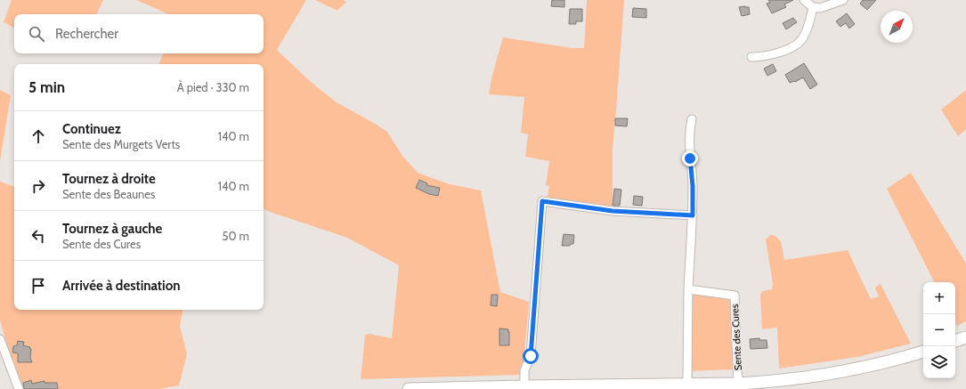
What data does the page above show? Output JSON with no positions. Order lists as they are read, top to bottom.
{
  "streets": {
    "street": ["Sente des Cures"]
  },
  "north": "top right",
  "page": {
    "search": "Rechercher",
    "heading": ["5 min", "À pied · 330 m"],
    "list": [
      ["Continuez", "Sente des Murgets Verts", "140 m"],
      ["Tournez à droite", "Sente des Beaunes", "140 m"],
      ["Tournez à gauche", "Sente des Cures", "50 m"],
      "Arrivée à destination"
    ],
    "map_buttons": ["+", "−"]
  }
}
